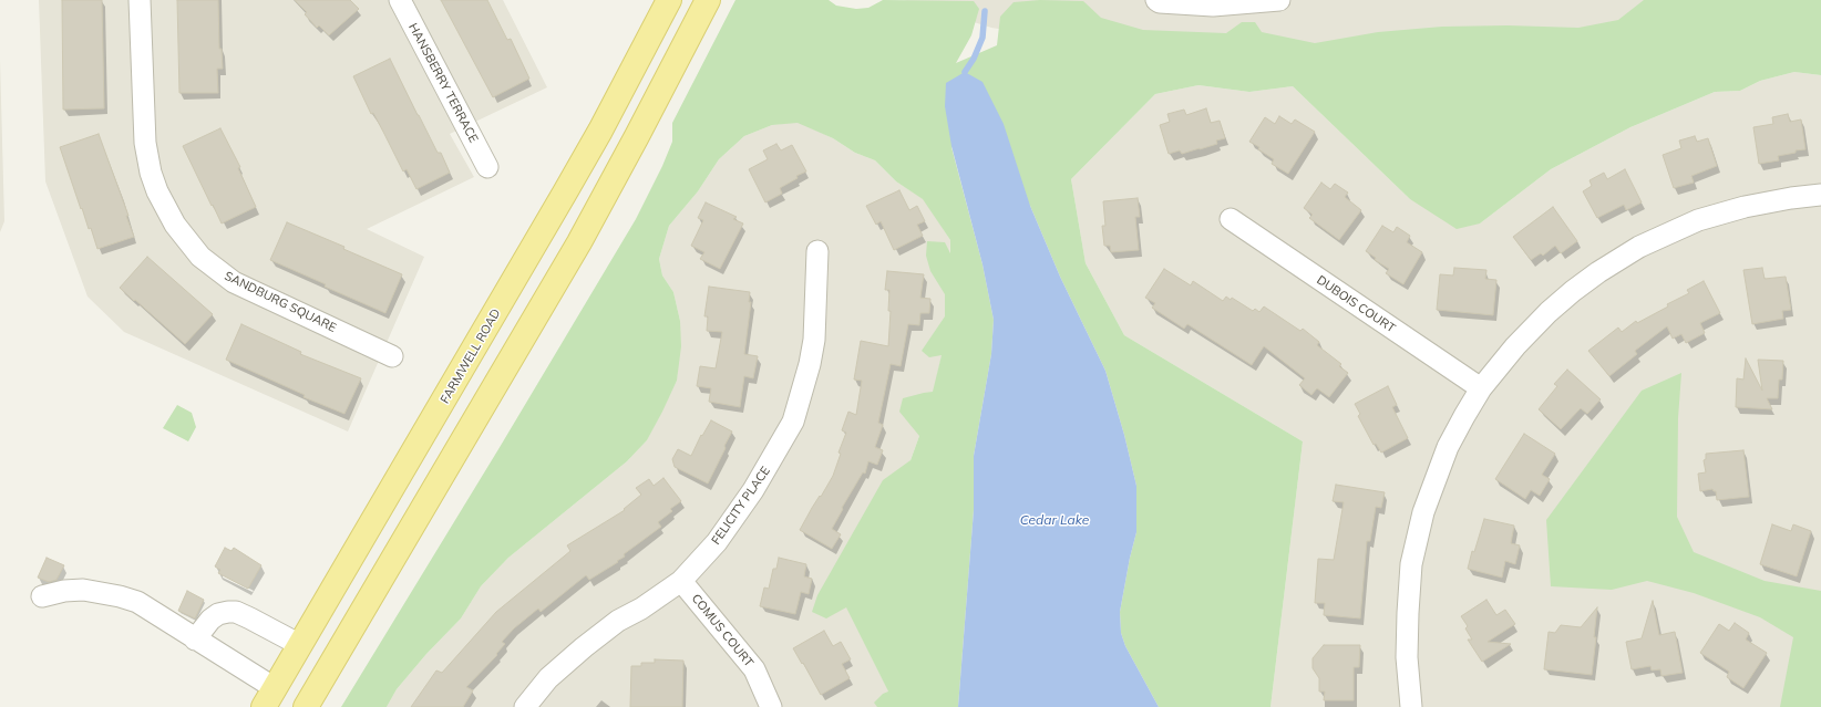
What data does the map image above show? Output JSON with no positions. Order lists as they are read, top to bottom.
{
  "streets": {
    "main road": ["FARMWELL ROAD"],
    "street": [
      "HANSBERRY TERRACE",
      "SANDBURG SQUARE",
      "DUBOIS COURT",
      "FELICITY PLACE",
      "COMUS COURT"
    ]
  },
  "crossings": [
    ["FELICITY PLACE", "COMUS COURT"]
  ],
  "water": ["Cedar Lake"]
}
